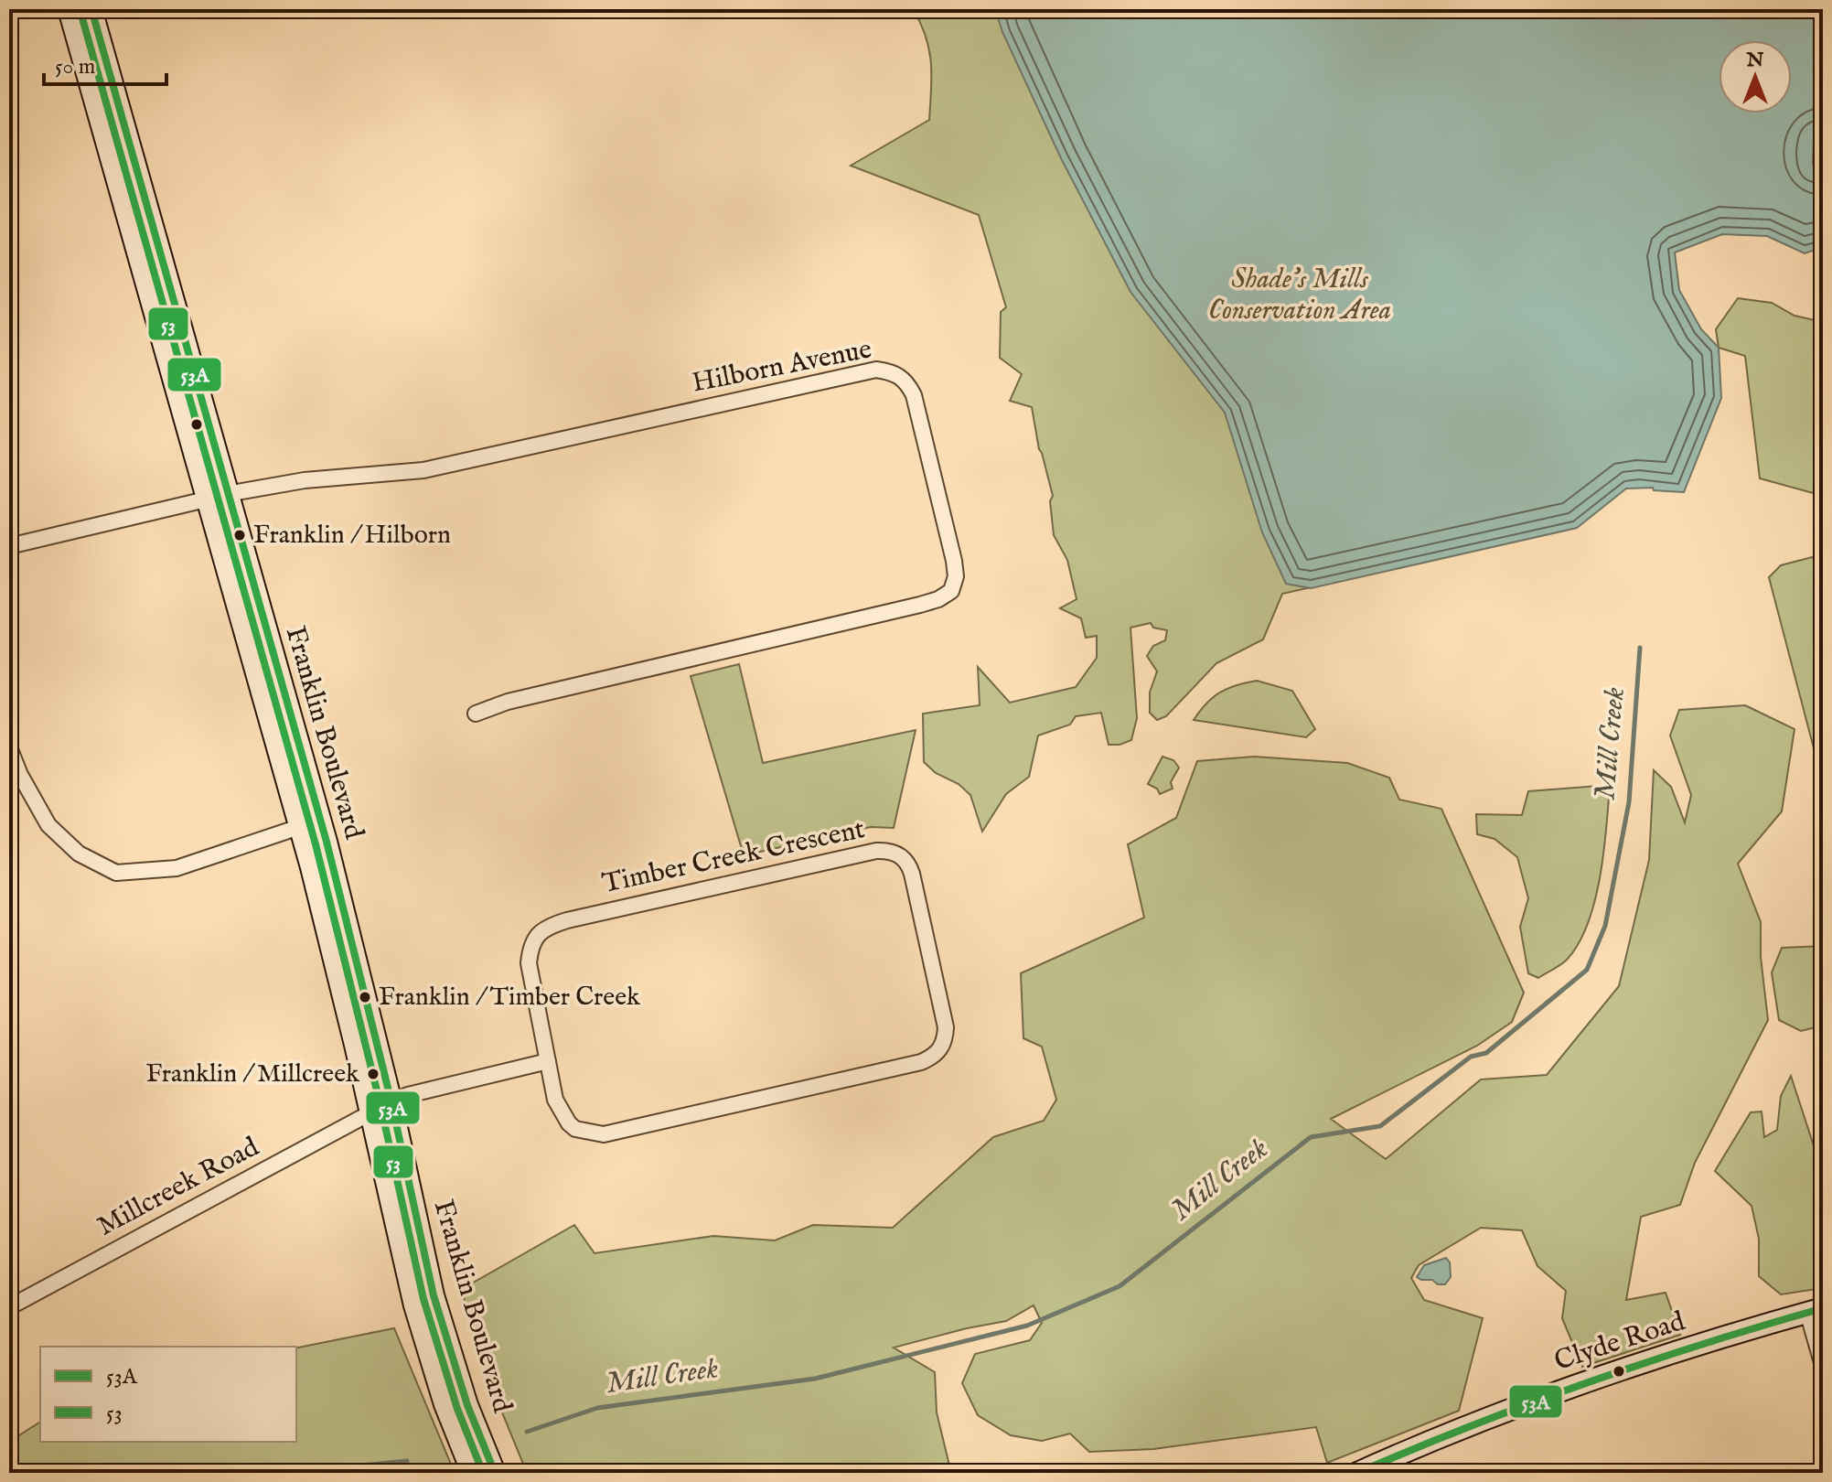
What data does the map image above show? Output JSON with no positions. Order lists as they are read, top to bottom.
{
  "streets": {
    "main road": ["Franklin Boulevard", "Clyde Road"],
    "street": ["Hilborn Avenue", "Timber Creek Crescent", "Millcreek Road"]
  },
  "crossings": [
    ["Hilborn Avenue", "Franklin Boulevard"],
    ["Franklin Boulevard", "Millcreek Road"]
  ],
  "water": ["Mill Creek"],
  "parks": ["Shade’s Mills Conservation Area"],
  "places": ["Franklin / Hilborn", "Franklin / Timber Creek", "Franklin / Millcreek"],
  "lines": ["transit line 53A", "transit line 53"],
  "legend": ["53A", "53"],
  "scale_bar": "50 m",
  "north": "top"
}
